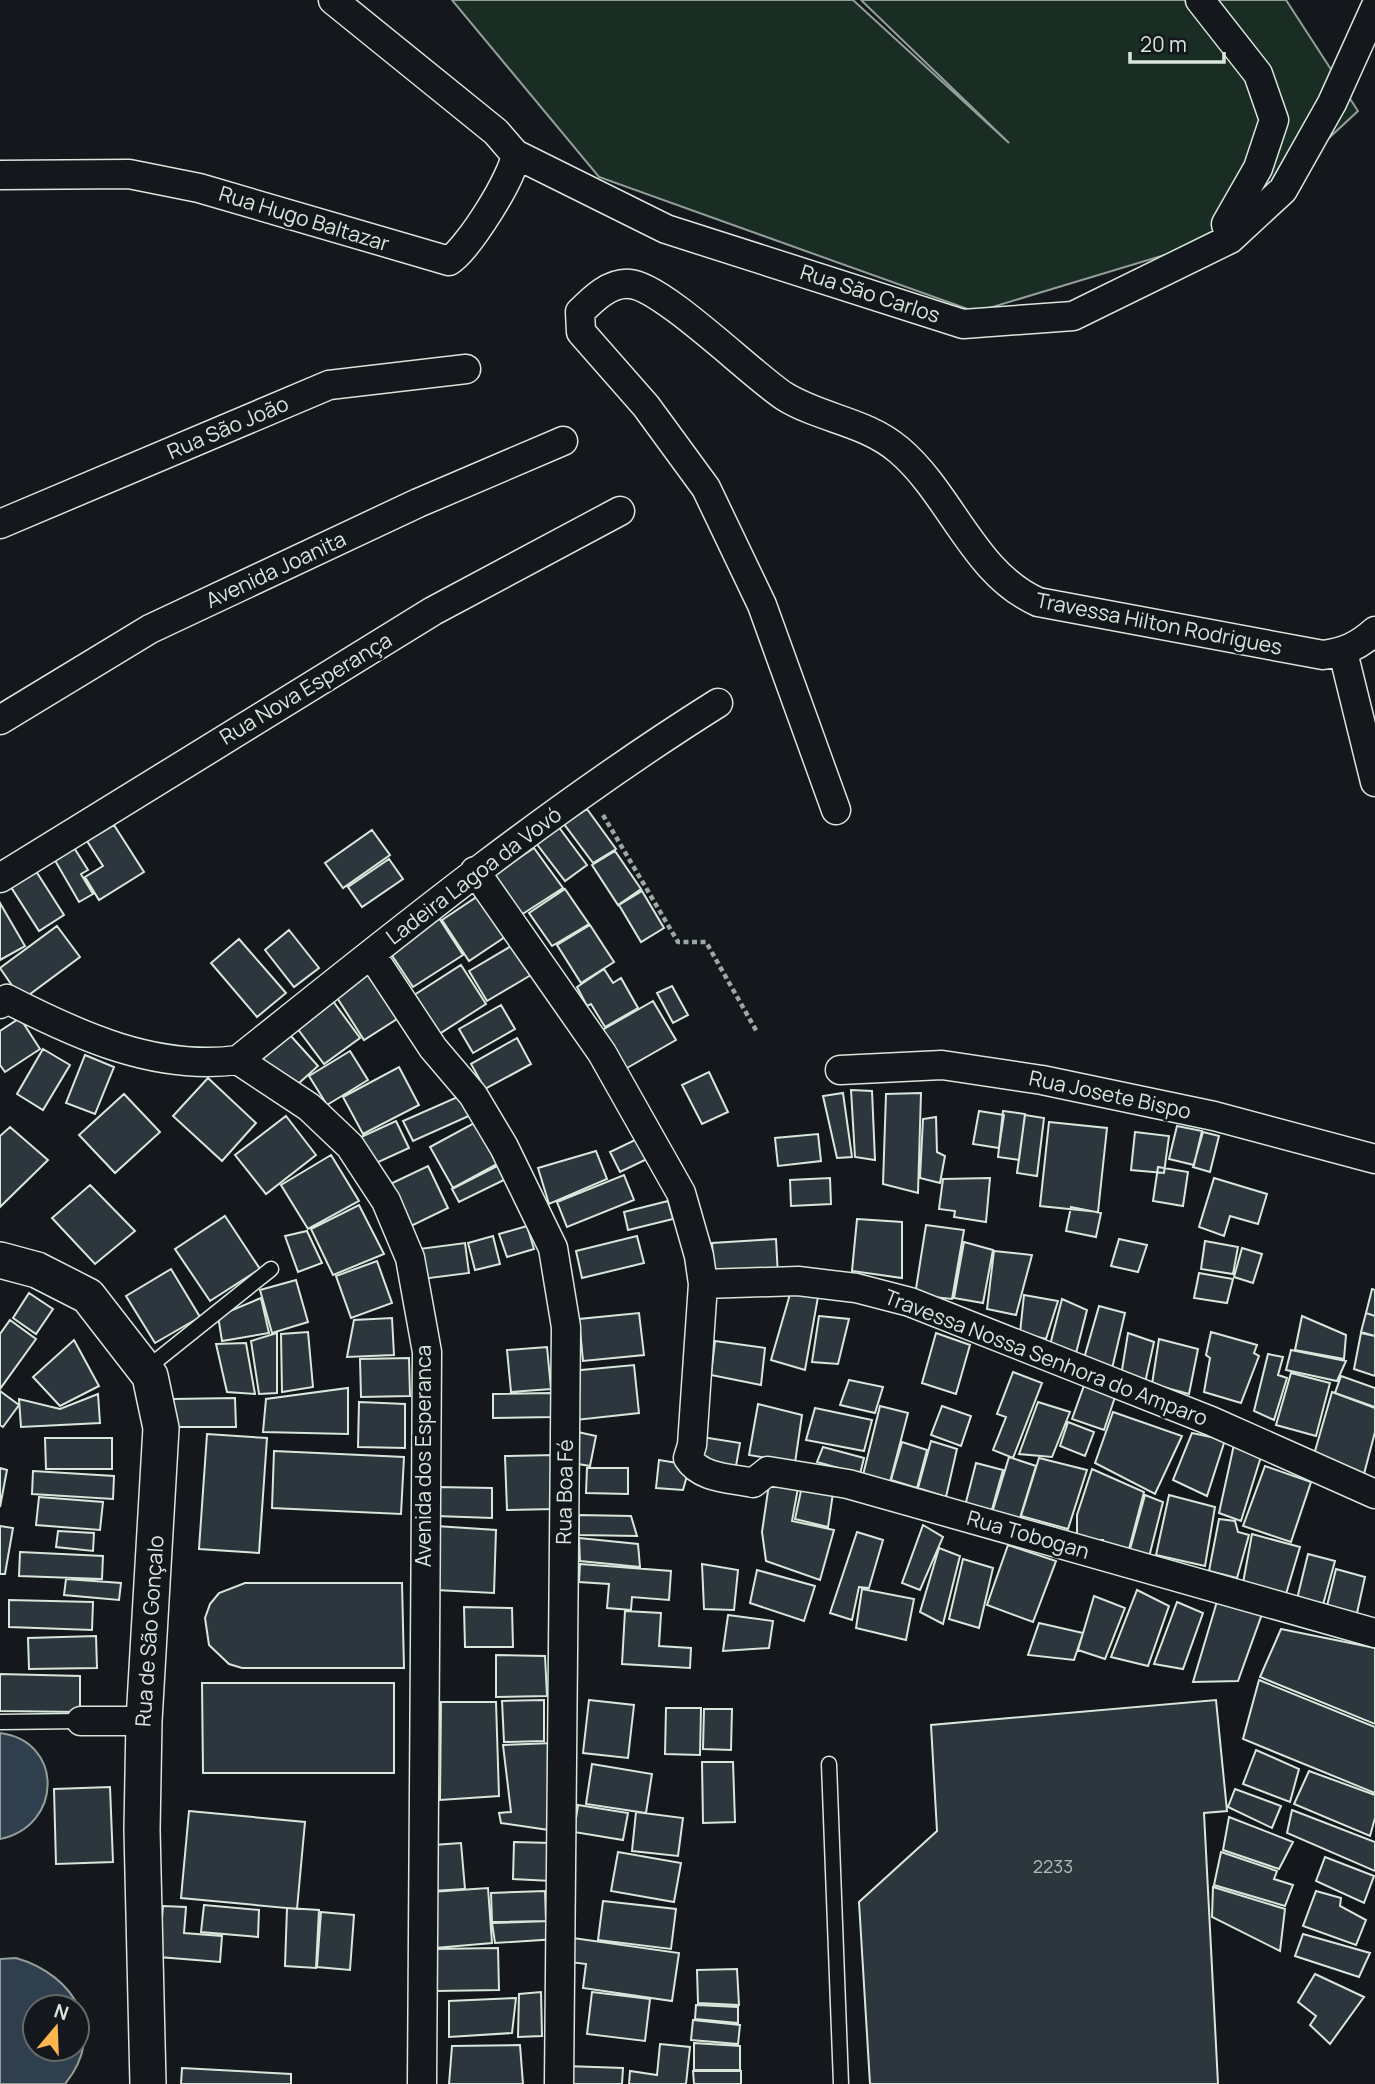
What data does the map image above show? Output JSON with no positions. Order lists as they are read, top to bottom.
{
  "streets": {
    "street": [
      "Rua Hugo Baltazar",
      "Rua São Carlos",
      "Rua São João",
      "Avenida Joanita",
      "Travessa Hilton Rodrigues",
      "Rua Nova Esperança",
      "Ladeira Lagoa da Vovó",
      "Rua Josete Bispo",
      "Travessa Nossa Senhora do Amparo",
      "Avenida dos Esperanca",
      "Rua Boa Fé",
      "Rua Tobogan",
      "Rua de São Gonçalo"
    ]
  },
  "crossings": [
    ["Rua Hugo Baltazar", "Rua São Carlos"],
    ["Ladeira Lagoa da Vovó", "Avenida dos Esperanca"],
    ["Ladeira Lagoa da Vovó", "Rua Boa Fé"],
    ["Travessa Nossa Senhora do Amparo", "Rua Tobogan"]
  ],
  "house_numbers": ["2233"],
  "scale_bar": "20 m",
  "north": "top"
}
